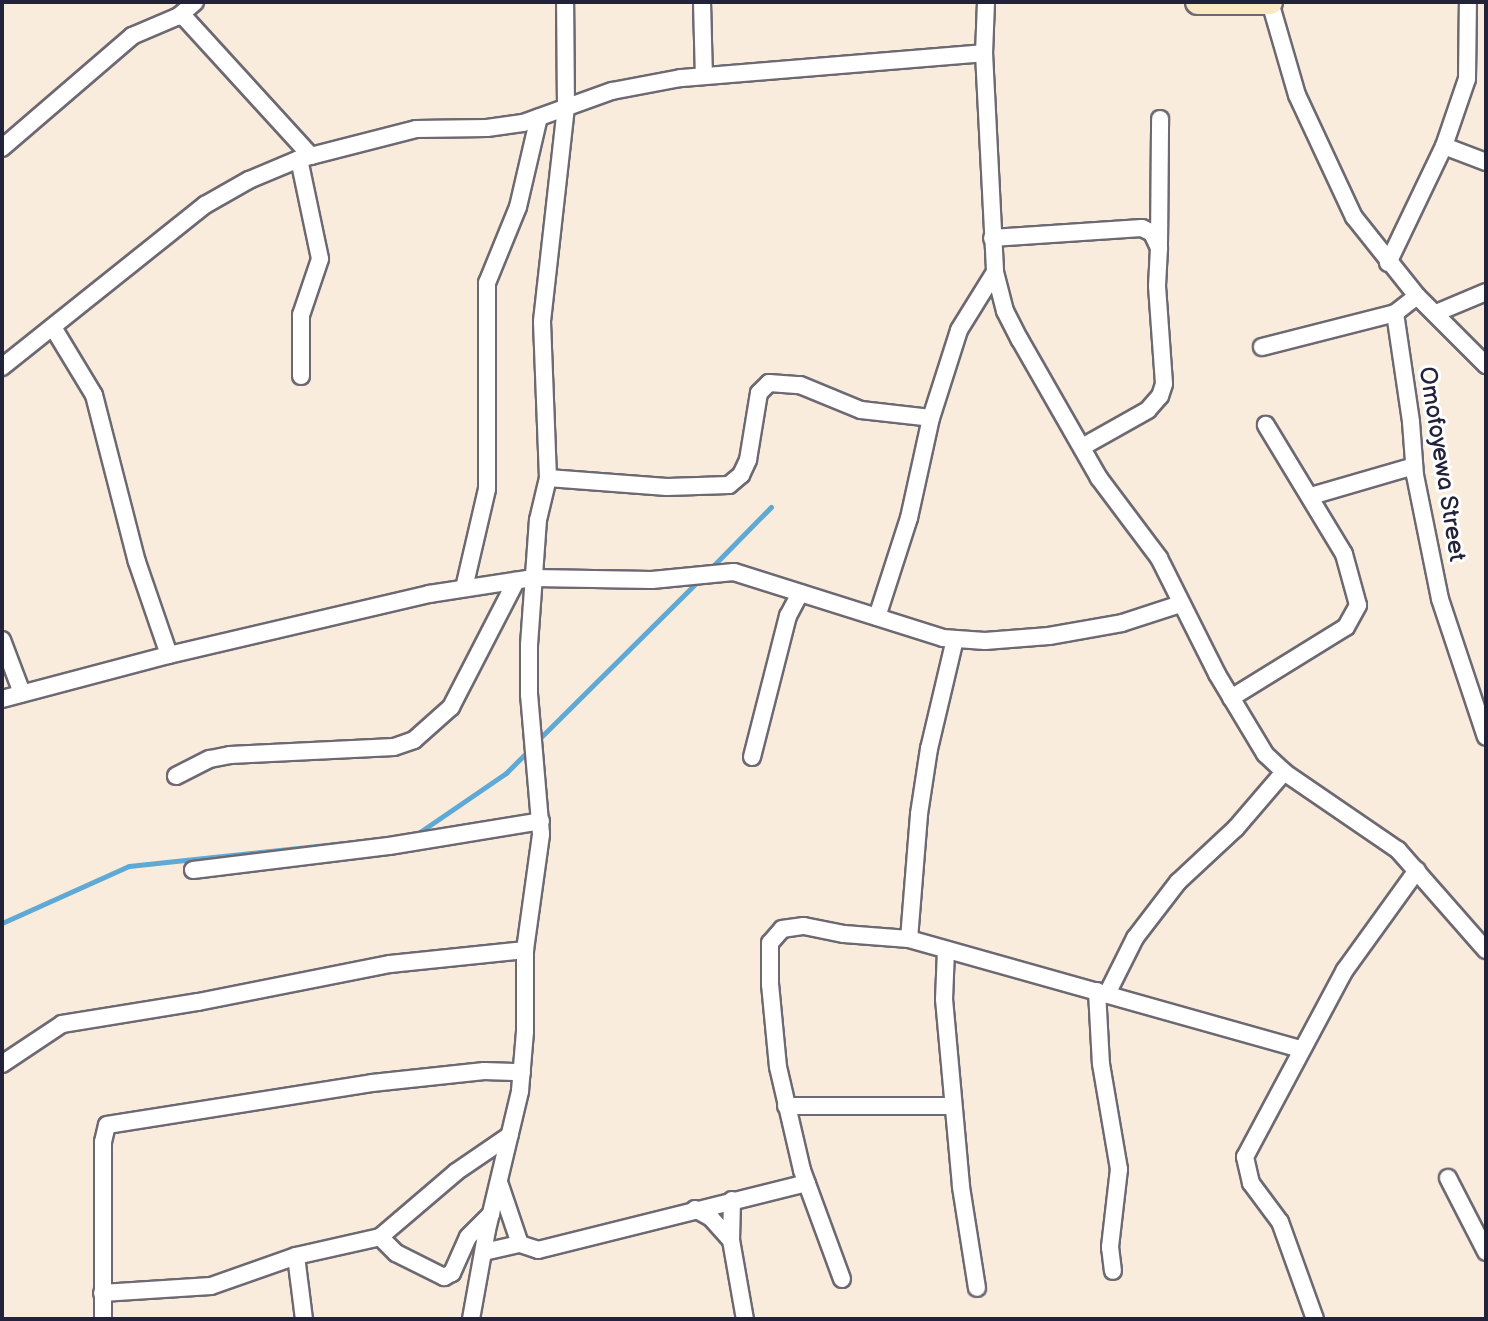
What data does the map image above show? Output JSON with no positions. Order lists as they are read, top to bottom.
{
  "streets": {
    "street": ["Omofoyewa Street"]
  }
}
